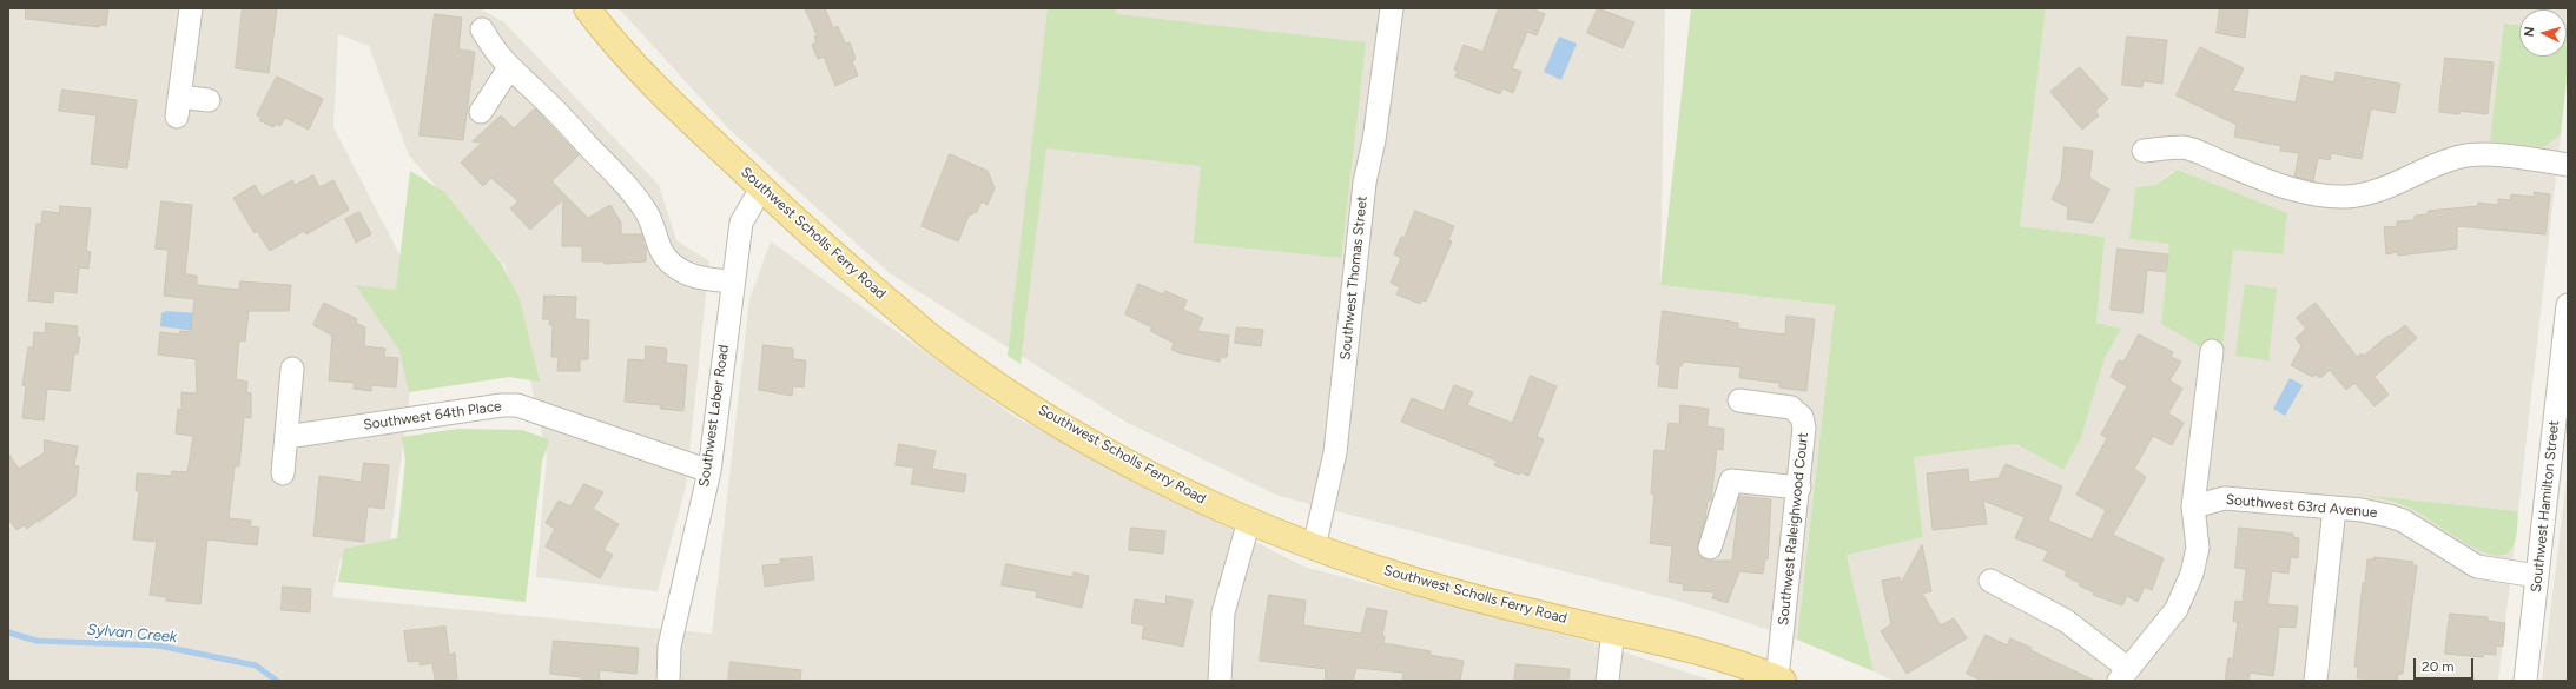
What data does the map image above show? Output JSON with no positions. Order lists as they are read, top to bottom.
{
  "streets": {
    "main road": ["Southwest Scholls Ferry Road"],
    "street": [
      "Southwest Thomas Street",
      "Southwest 64th Place",
      "Southwest Laber Road",
      "Southwest 63rd Avenue",
      "Southwest Hamilton Street",
      "Southwest Raleighwood Court"
    ]
  },
  "crossings": [
    ["Southwest Scholls Ferry Road", "Southwest Thomas Street"],
    ["Southwest Scholls Ferry Road", "Southwest Laber Road"],
    ["Southwest Scholls Ferry Road", "Southwest Raleighwood Court"],
    ["Southwest 64th Place", "Southwest Laber Road"],
    ["Southwest 63rd Avenue", "Southwest Hamilton Street"]
  ],
  "water": ["Sylvan Creek"],
  "scale_bar": "20 m",
  "north": "left"
}
